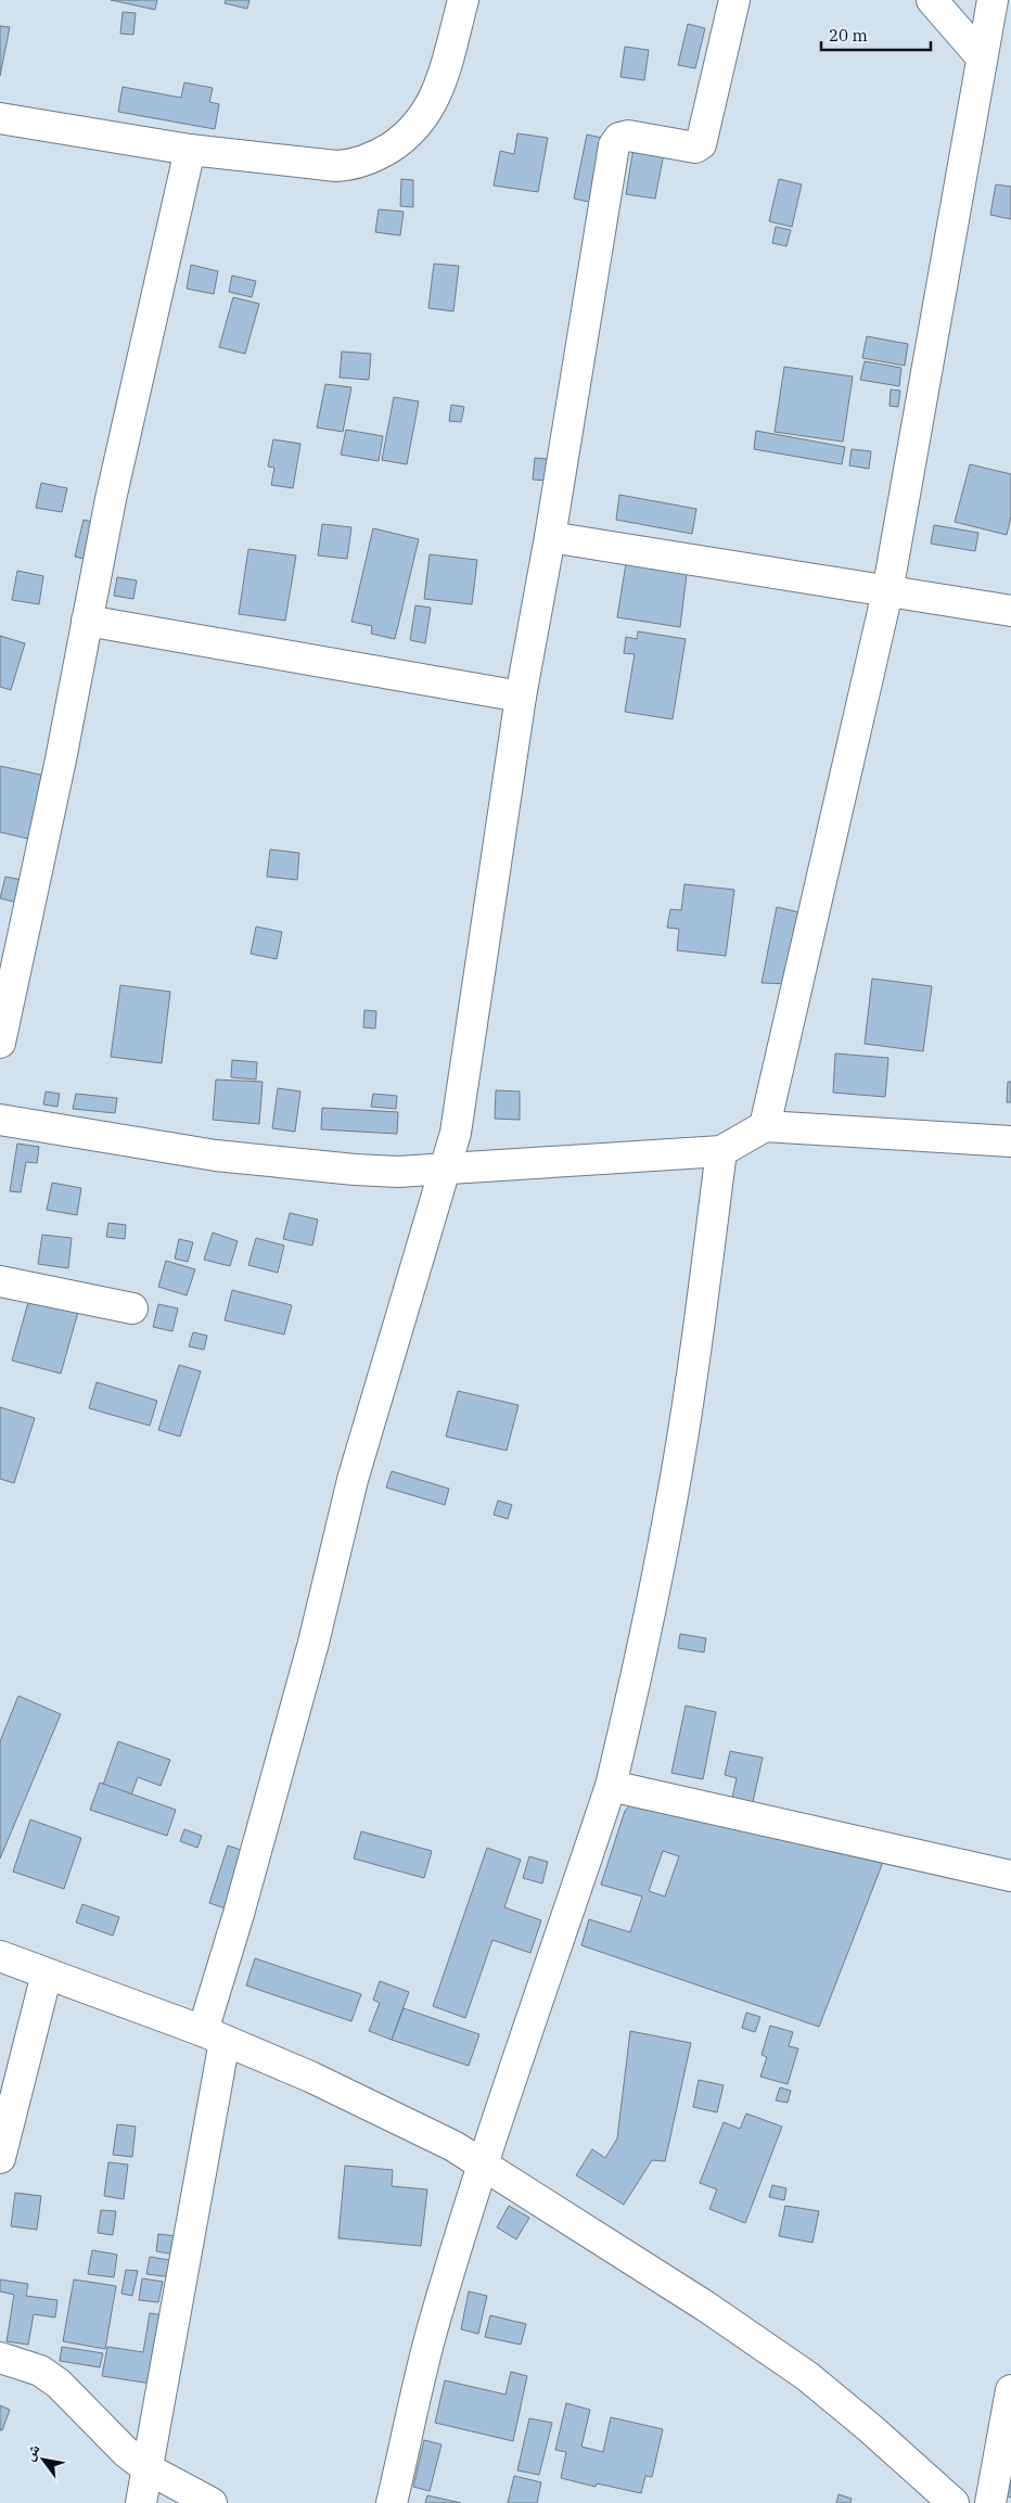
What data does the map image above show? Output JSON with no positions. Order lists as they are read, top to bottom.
{
  "scale_bar": "20 m",
  "north": "top left"
}
